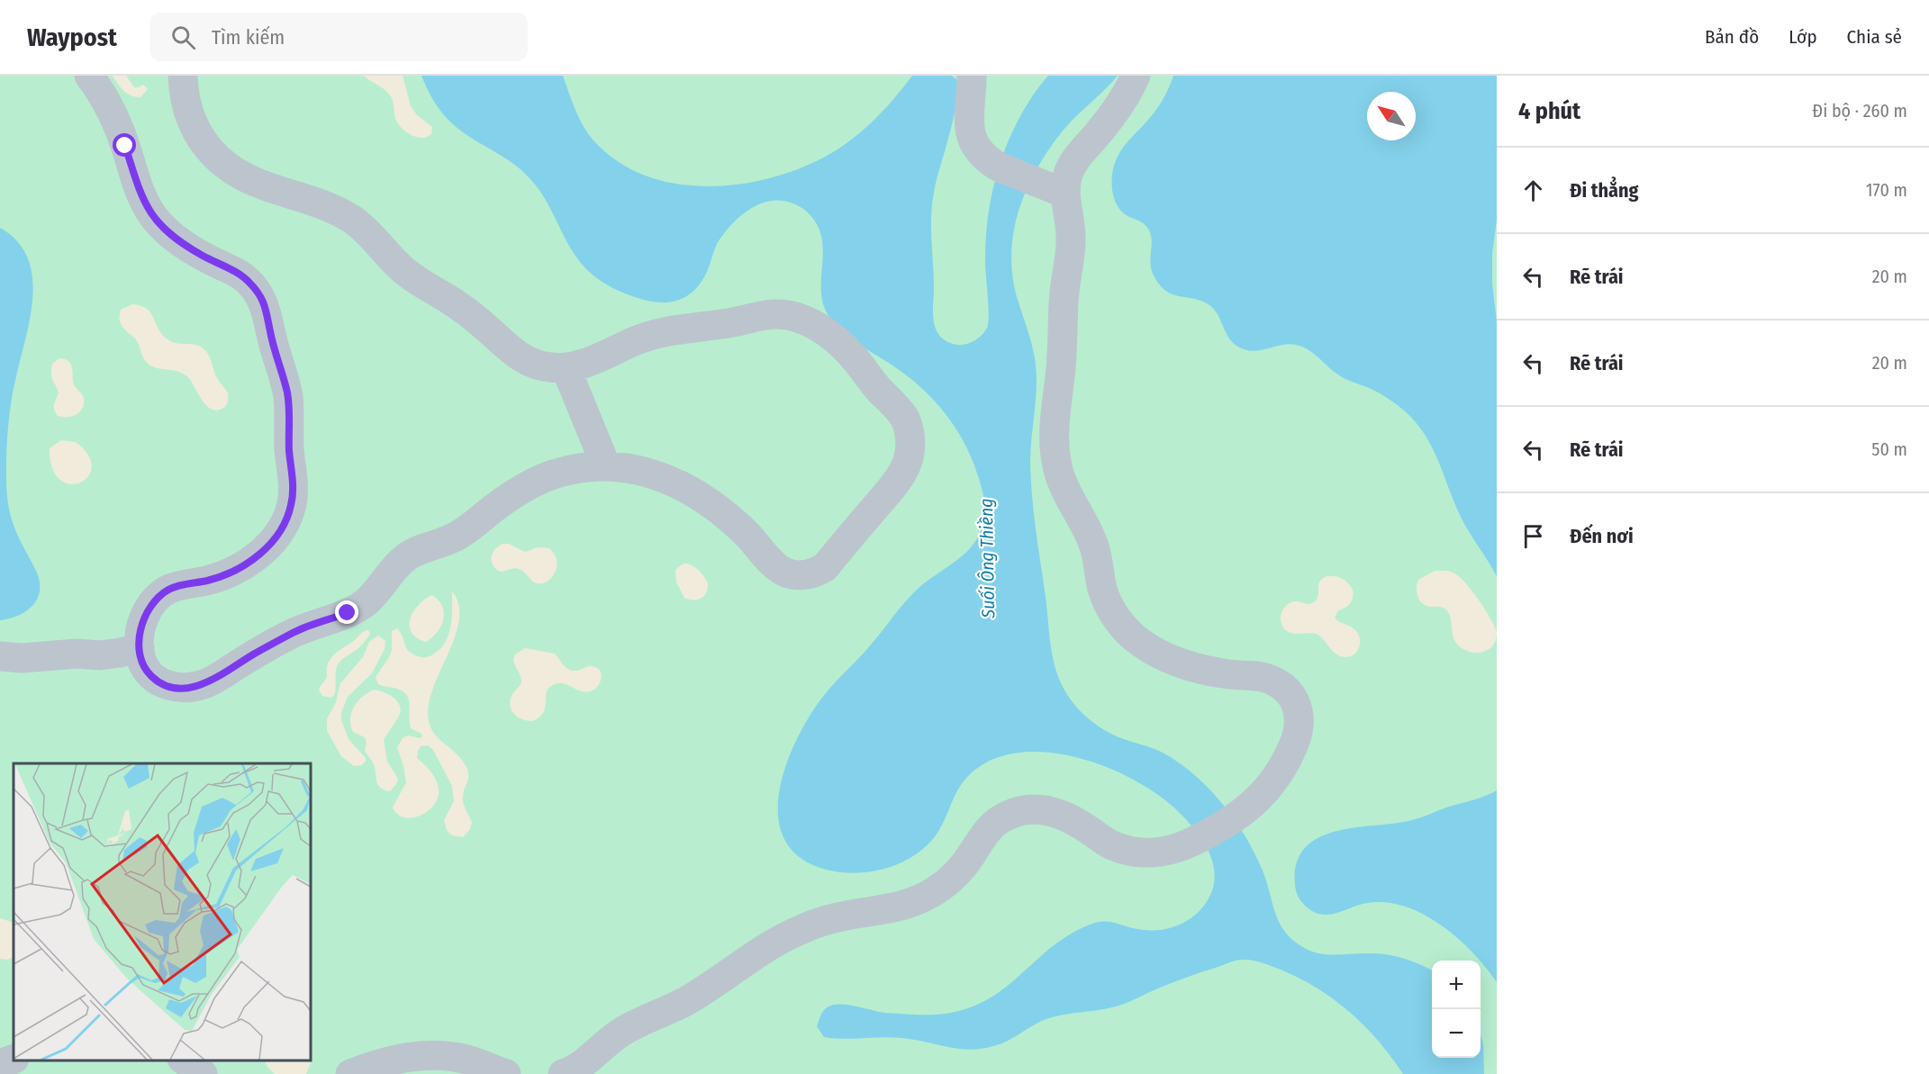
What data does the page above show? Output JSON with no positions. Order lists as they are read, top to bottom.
{
  "water": ["Suối Ông Thiềng"],
  "north": "top left",
  "page": {
    "header": "Waypost",
    "search": "Tìm kiếm",
    "nav": ["Bản đồ", "Lớp", "Chia sẻ"],
    "heading": ["4 phút", "Đi bộ · 260 m"],
    "list": [
      ["Đi thẳng", "170 m"],
      ["Rẽ trái", "20 m"],
      ["Rẽ trái", "20 m"],
      ["Rẽ trái", "50 m"],
      "Đến nơi"
    ],
    "map_buttons": ["+", "−"]
  }
}
